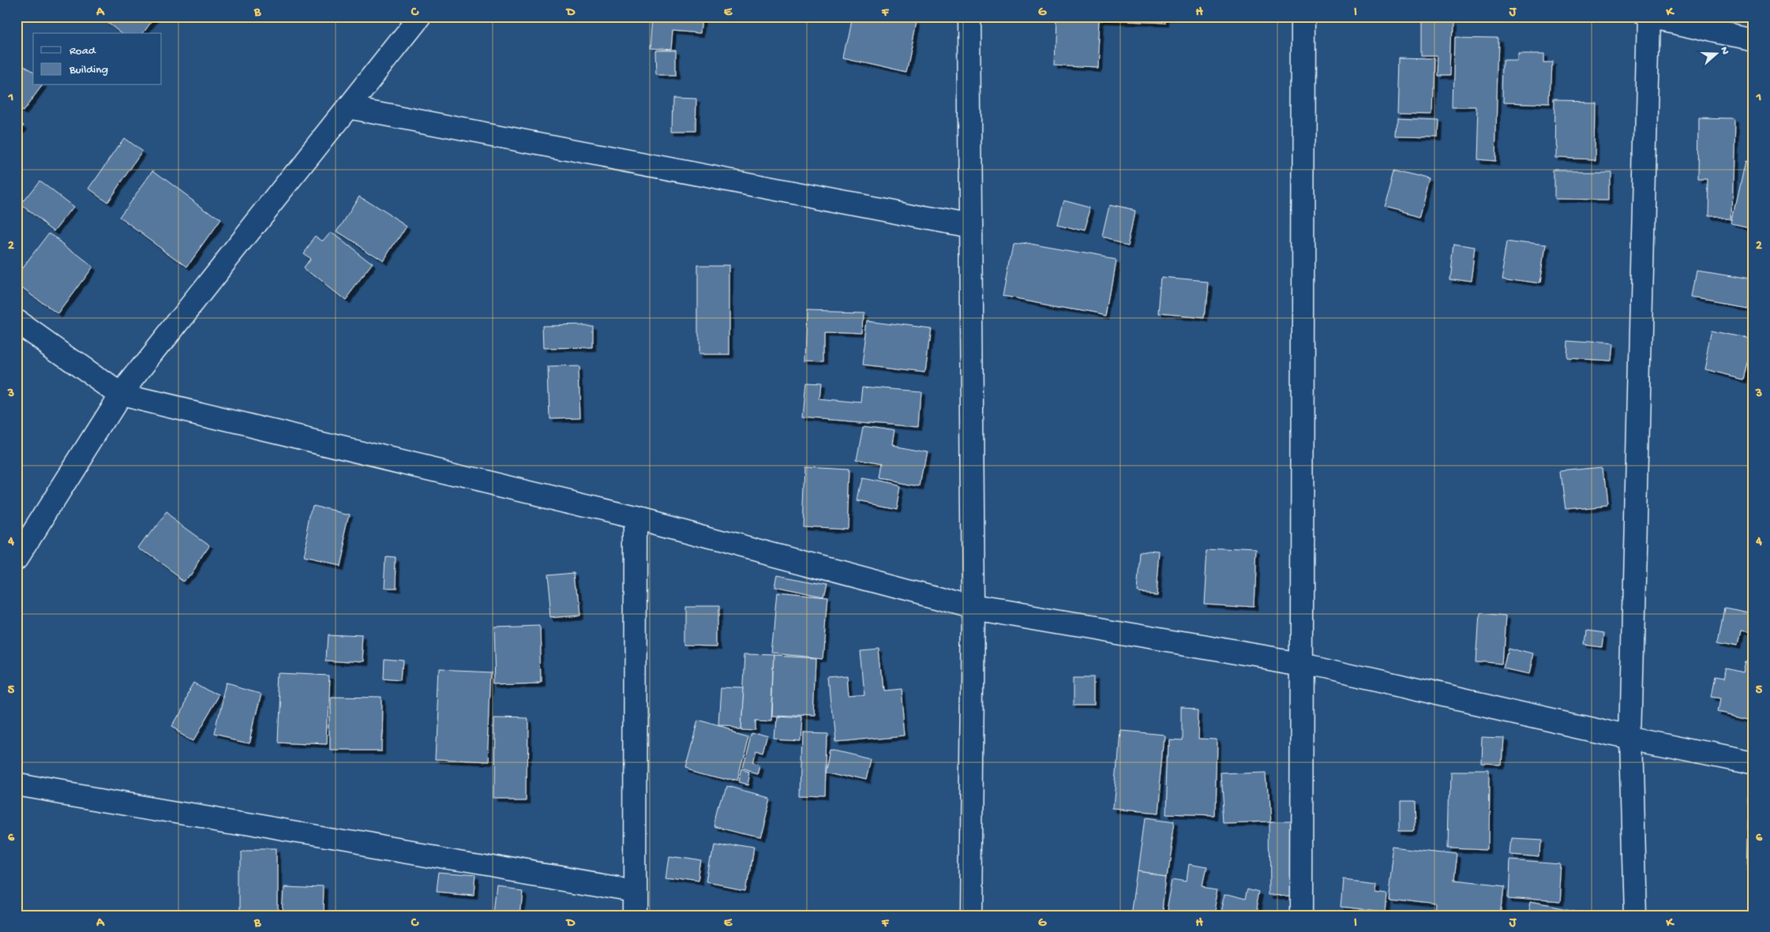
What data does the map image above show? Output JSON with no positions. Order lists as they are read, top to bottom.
{
  "legend": ["Road", "Building"],
  "north": "right",
  "grid": {
    "columns": [
      "A",
      "B",
      "C",
      "D",
      "E",
      "F",
      "G",
      "H",
      "I",
      "J",
      "K"
    ],
    "rows": [
      "1",
      "2",
      "3",
      "4",
      "5",
      "6"
    ]
  }
}
